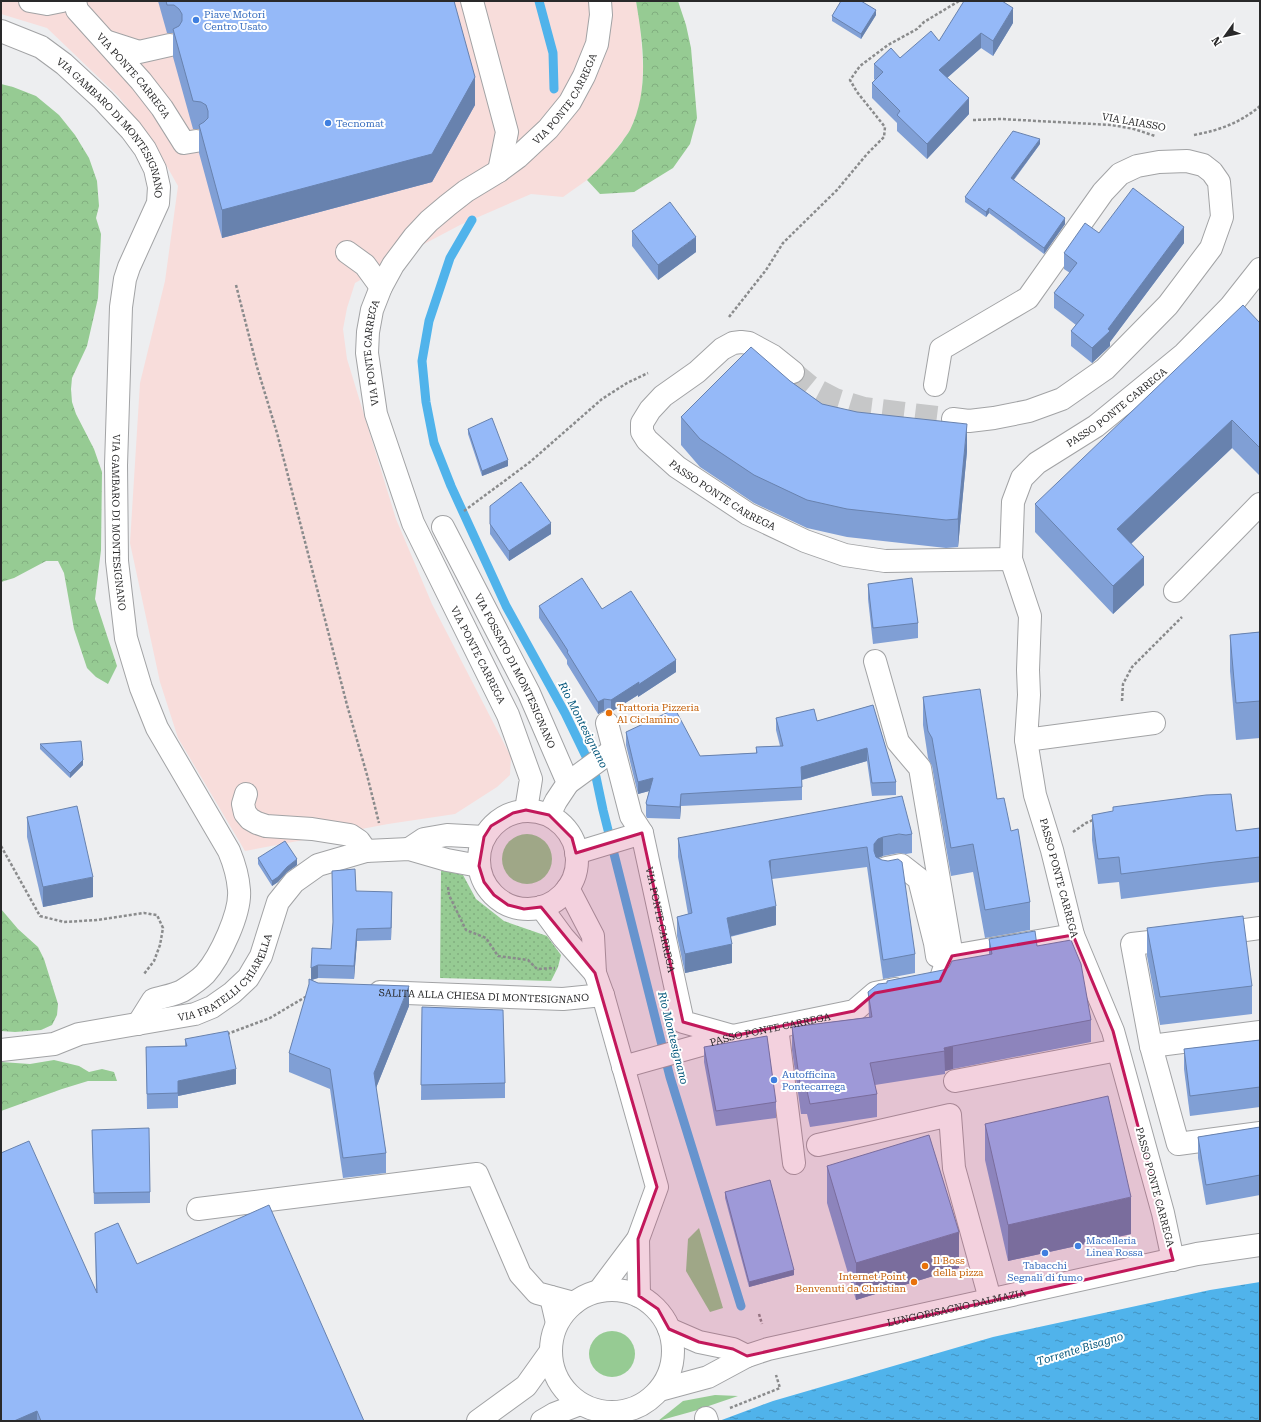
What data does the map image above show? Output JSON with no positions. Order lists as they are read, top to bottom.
{
  "streets": {
    "street": [
      "VIA PONTE CARREGA",
      "VIA GAMBARO DI MONTESIGNANO",
      "PASSO PONTE CARREGA",
      "VIA FOSSATO DI MONTESIGNANO",
      "VIA FRATELLI CHIARELLA",
      "SALITA ALLA CHIESA DI MONTESIGNANO",
      "LUNGOBISAGNO DALMAZIA"
    ],
    "path": ["VIA LAIASSO"]
  },
  "crossings": [
    ["VIA PONTE CARREGA", "PASSO PONTE CARREGA"],
    ["VIA PONTE CARREGA", "VIA FRATELLI CHIARELLA"],
    ["VIA GAMBARO DI MONTESIGNANO", "VIA FRATELLI CHIARELLA"],
    ["PASSO PONTE CARREGA", "LUNGOBISAGNO DALMAZIA"]
  ],
  "water": ["Rio Montesignano", "Torrente Bisagno"],
  "places": [
    "Piave Motori Centro Usato",
    "Tecnomat",
    "Trattoria Pizzeria Al Ciclamino",
    "Autofficina Pontecarrega",
    "Macelleria Linea Rossa",
    "Tabacchi Segnali di fumo",
    "Il Boss della pizza",
    "Internet Point Benvenuti da Christian"
  ],
  "north": "bottom left"
}
